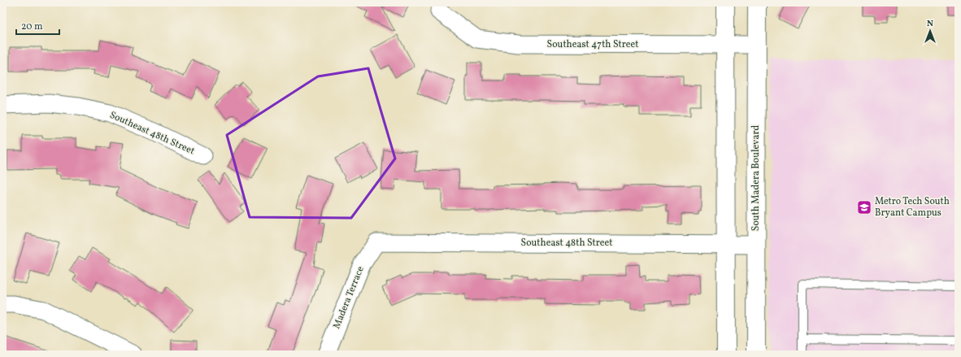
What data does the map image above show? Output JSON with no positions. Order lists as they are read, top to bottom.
{
  "streets": {
    "street": [
      "Southeast 47th Street",
      "Southeast 48th Street",
      "South Madera Boulevard",
      "Madera Terrace"
    ]
  },
  "crossings": [
    ["Southeast 47th Street", "South Madera Boulevard"],
    ["Southeast 48th Street", "South Madera Boulevard"],
    ["Southeast 48th Street", "Madera Terrace"]
  ],
  "places": {
    "school or university": ["Metro Tech South Bryant Campus"]
  },
  "scale_bar": "20 m",
  "north": "top"
}
